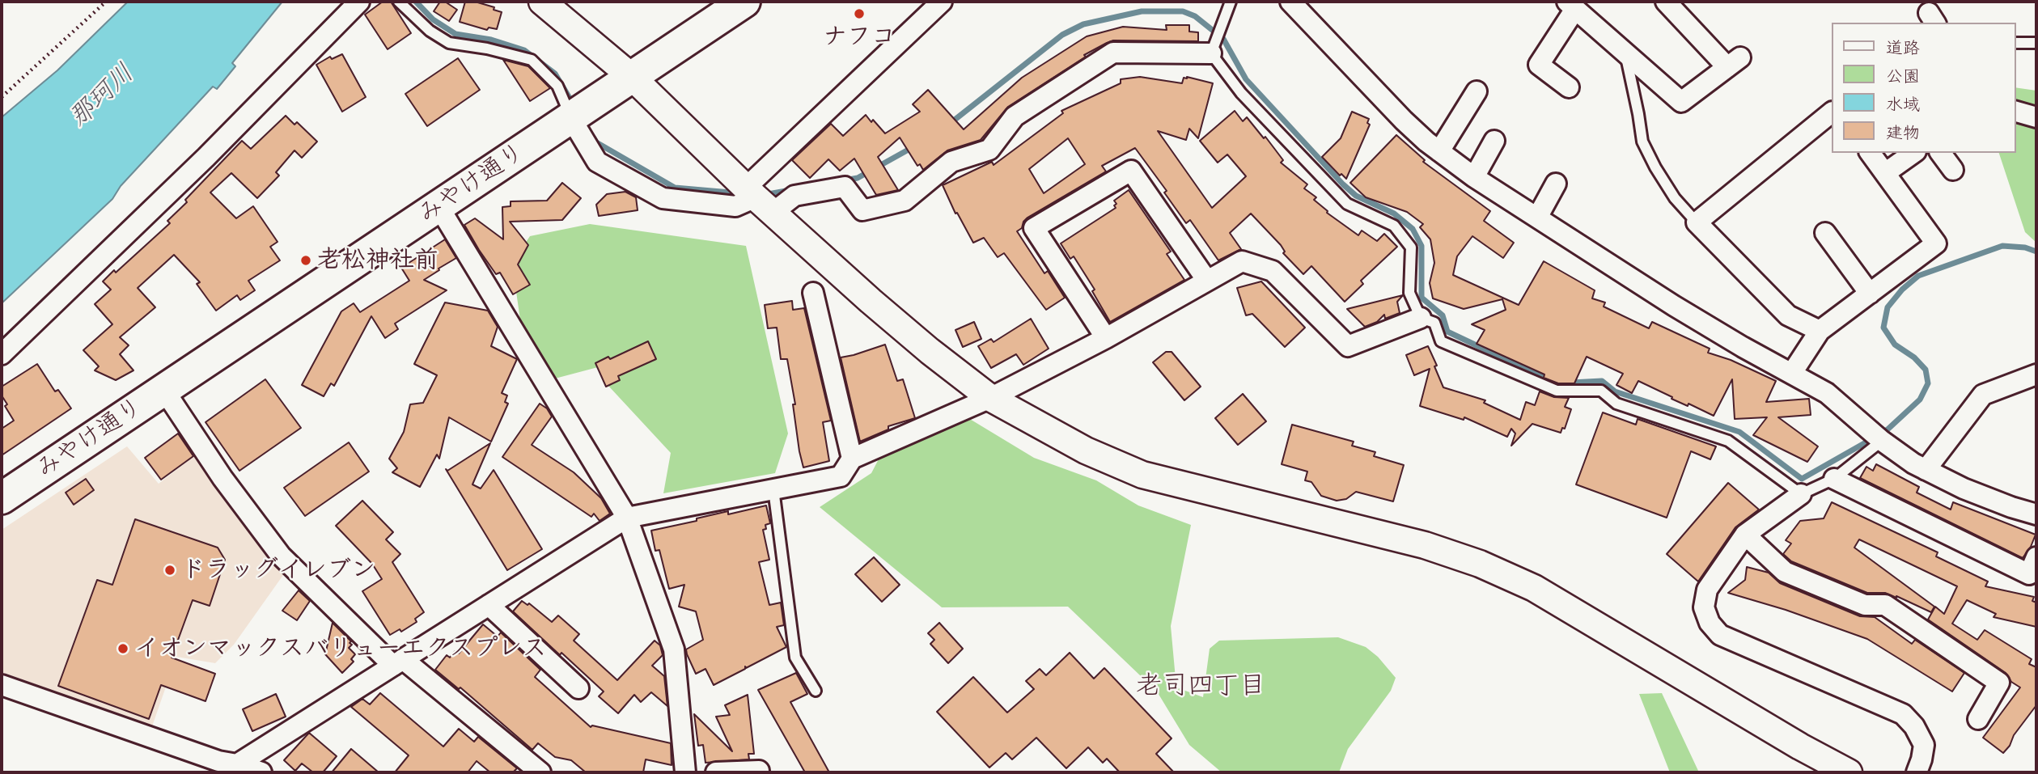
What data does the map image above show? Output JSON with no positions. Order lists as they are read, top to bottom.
{
  "streets": {
    "highway": ["みやけ通り"]
  },
  "districts": ["老司四丁目"],
  "water": ["那珂川"],
  "places": [
    "ナフコ",
    "老松神社前",
    "ドラッグイレブン",
    "イオンマックスバリューエクスプレス"
  ],
  "legend": [
    "道路",
    "公園",
    "水域",
    "建物"
  ]
}
